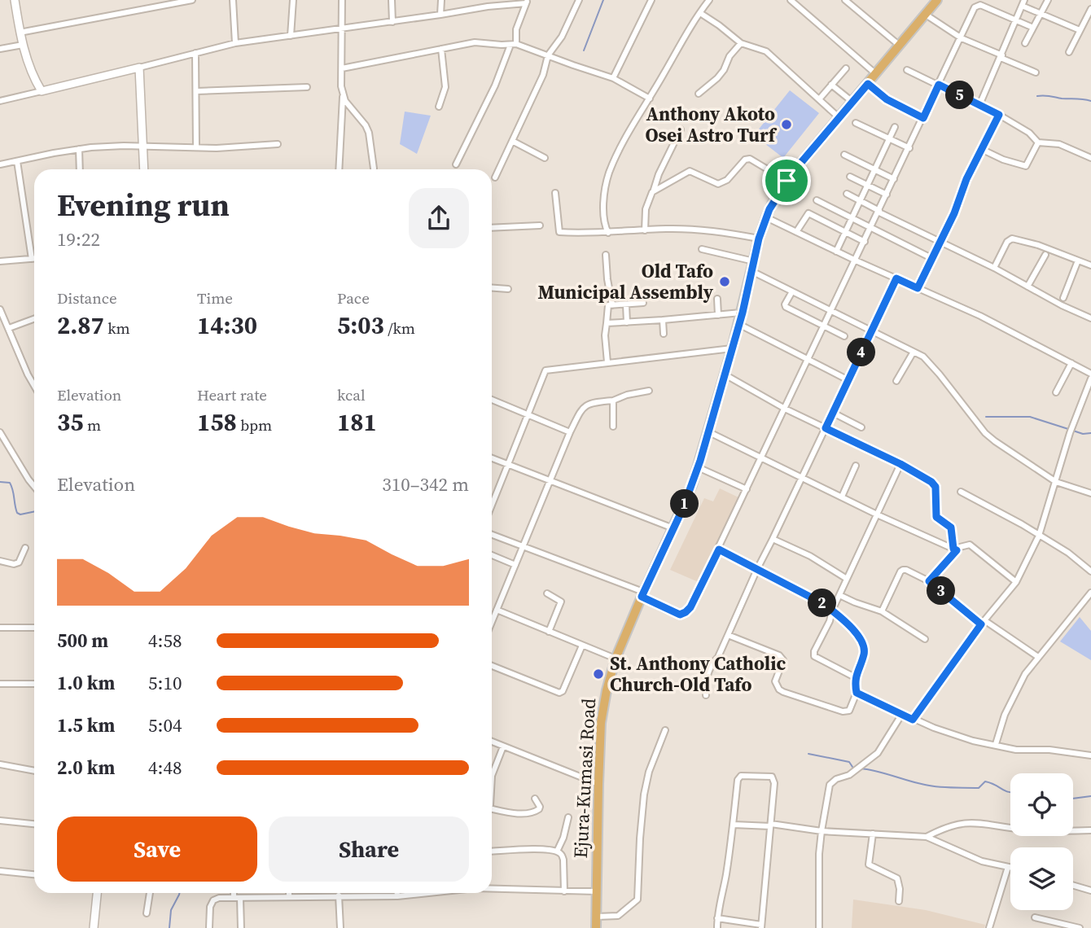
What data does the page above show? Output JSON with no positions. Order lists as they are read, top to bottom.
{
  "streets": {
    "main road": ["Ejura-Kumasi Road"]
  },
  "places": ["Anthony Akoto Osei Astro Turf", "Old Tafo Municipal Assembly", "St. Anthony Catholic Church-Old Tafo"],
  "page": {
    "pins": [
      "5",
      "4",
      "1",
      "3",
      "2"
    ],
    "heading": ["Evening run", "19:22"],
    "stats": [
      ["Distance", "2.87 km"],
      ["Time", "14:30"],
      ["Pace", "5:03 /km"],
      ["Elevation", "35 m"],
      ["Heart rate", "158 bpm"],
      ["kcal", "181"]
    ],
    "chart": ["Elevation", "310–342 m"],
    "list": [
      {
        "name": "500 m",
        "note": "4:58"
      },
      {
        "name": "1.0 km",
        "note": "5:10"
      },
      {
        "name": "1.5 km",
        "note": "5:04"
      },
      {
        "name": "2.0 km",
        "note": "4:48"
      }
    ],
    "buttons": ["Save", "Share"]
  }
}
